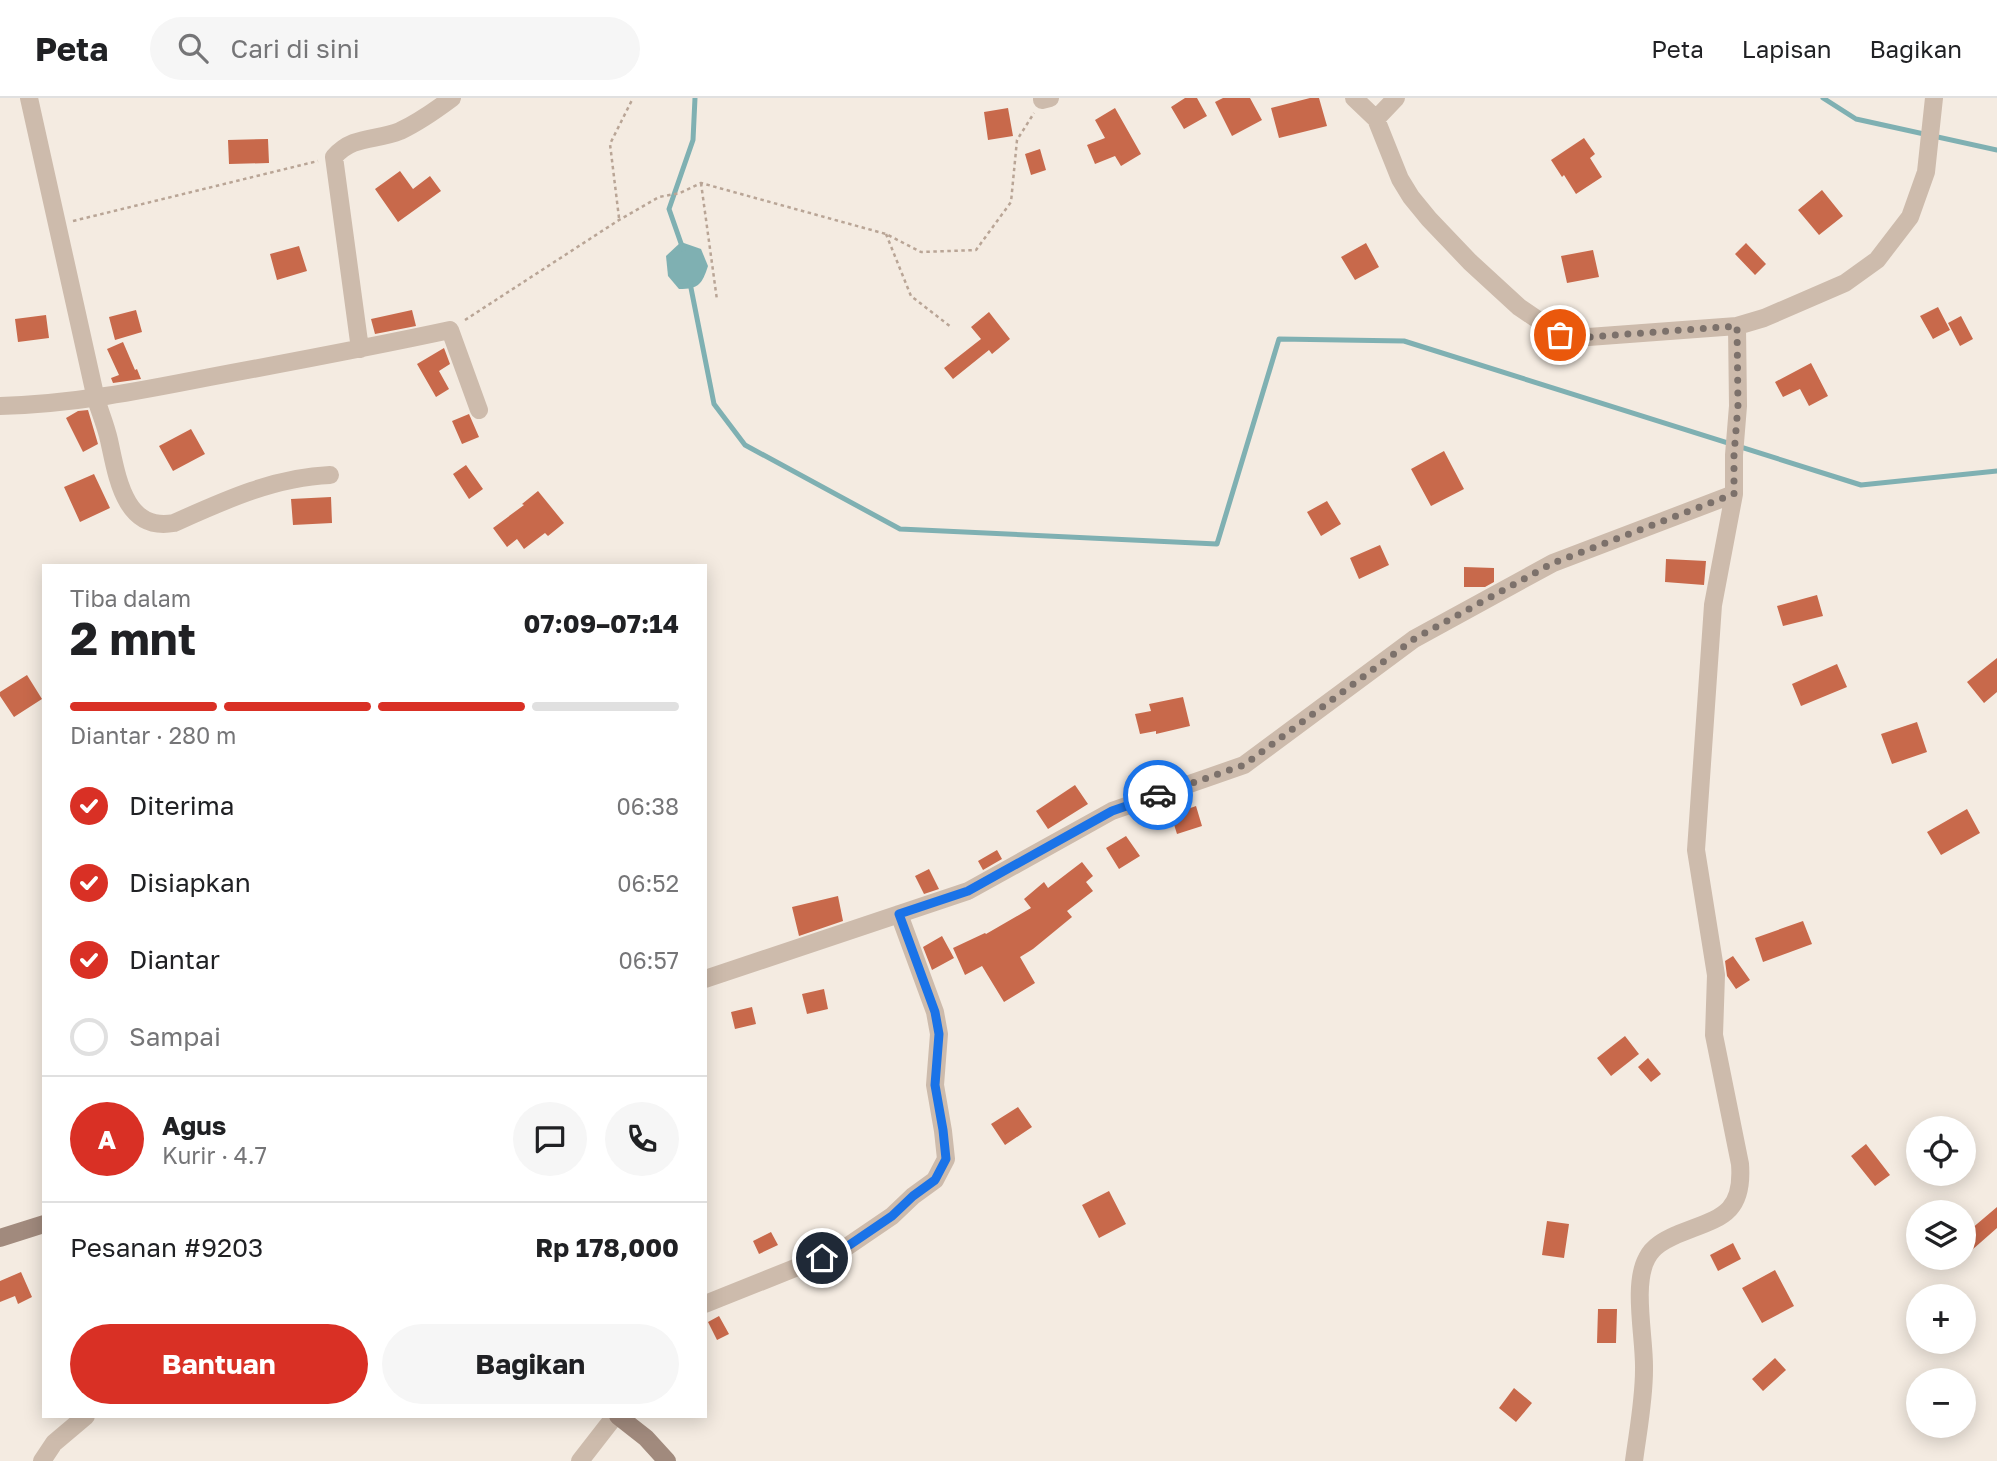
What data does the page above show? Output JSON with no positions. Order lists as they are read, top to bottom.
{
  "page": {
    "header": "Peta",
    "search": "Cari di sini",
    "nav": ["Peta", "Lapisan", "Bagikan"],
    "heading": ["2 mnt", "Tiba dalam", "07:09–07:14"],
    "panel": [
      "Agus",
      "Kurir · 4.7",
      "Pesanan #9203",
      "Rp 178,000"
    ],
    "bar": "Diantar · 280 m",
    "list": [
      ["Diterima", "06:38"],
      ["Disiapkan", "06:52"],
      ["Diantar", "06:57"],
      "Sampai"
    ],
    "round": "A",
    "map_buttons": ["+", "−"],
    "buttons": ["Bantuan", "Bagikan"]
  }
}
